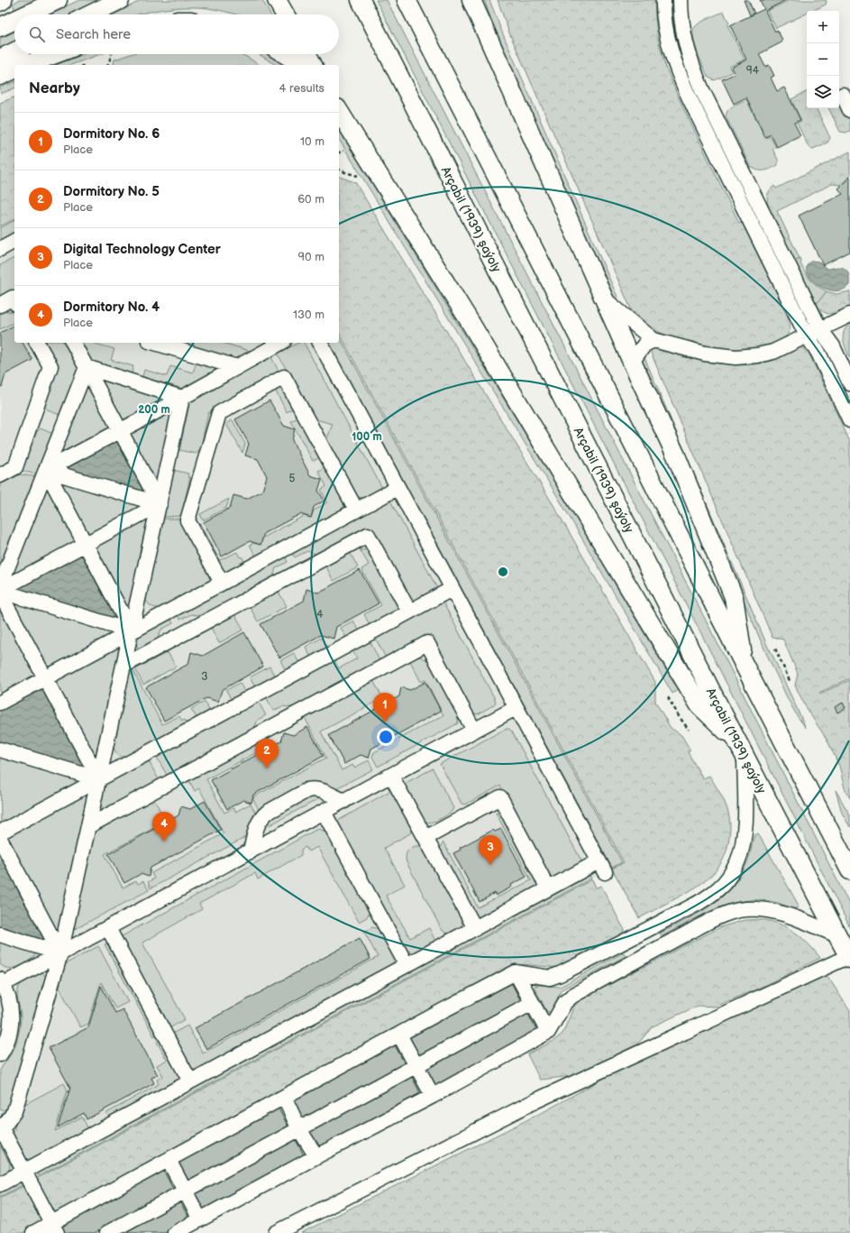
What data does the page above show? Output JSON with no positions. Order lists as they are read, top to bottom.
{
  "streets": {
    "main road": ["Arçabil (1939) şaýoly"]
  },
  "house_numbers": [
    "94",
    "5",
    "4",
    "3"
  ],
  "page": {
    "map_buttons": ["+", "−"],
    "search": "Search here",
    "heading": ["Nearby", "4 results"],
    "list": [
      {
        "mark": "1",
        "name": "Dormitory No. 6",
        "note": "Place",
        "value": "10 m"
      },
      {
        "mark": "2",
        "name": "Dormitory No. 5",
        "note": "Place",
        "value": "60 m"
      },
      {
        "mark": "3",
        "name": "Digital Technology Center",
        "note": "Place",
        "value": "90 m"
      },
      {
        "mark": "4",
        "name": "Dormitory No. 4",
        "note": "Place",
        "value": "130 m"
      }
    ],
    "pins": [
      "1",
      "2",
      "4",
      "3"
    ]
  },
  "rings": ["200 m", "100 m"]
}
